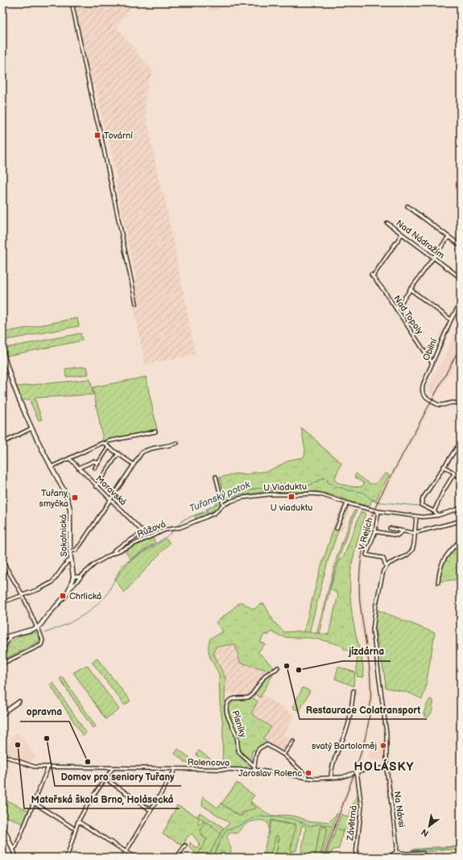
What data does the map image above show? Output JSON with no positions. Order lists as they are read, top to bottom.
{
  "streets": {
    "main road": ["Sokolnická"],
    "street": [
      "Nad Nádražím",
      "Nad Topoly",
      "Obilní",
      "U Viaduktu",
      "Moravská",
      "Růžová",
      "V Rejích",
      "Písníky",
      "Rolencova",
      "Na Návsi",
      "Závětrná"
    ]
  },
  "crossings": [
    ["Nad Nádražím", "Nad Topoly"],
    ["Nad Topoly", "Obilní"],
    ["U Viaduktu", "Růžová"],
    ["U Viaduktu", "V Rejích"],
    ["Moravská", "Růžová"],
    ["Růžová", "Sokolnická"],
    ["V Rejích", "Na Návsi"],
    ["Rolencova", "Na Návsi"],
    ["Rolencova", "Závětrná"]
  ],
  "districts": ["HOLÁSKY"],
  "water": ["Tuřanský potok"],
  "places": {
    "transit": [
      "Tovární",
      "U viaduktu",
      "Tuřany, smyčka",
      "Chrlická"
    ],
    "other": [
      "Restaurace Colatransport",
      "jízdárna",
      "Domov pro seniory Tuřany",
      "Mateřská škola Brno, Holásecká",
      "svatý Bartoloměj",
      "opravna",
      "Jaroslav Rolenc"
    ]
  },
  "north": "bottom left"
}
